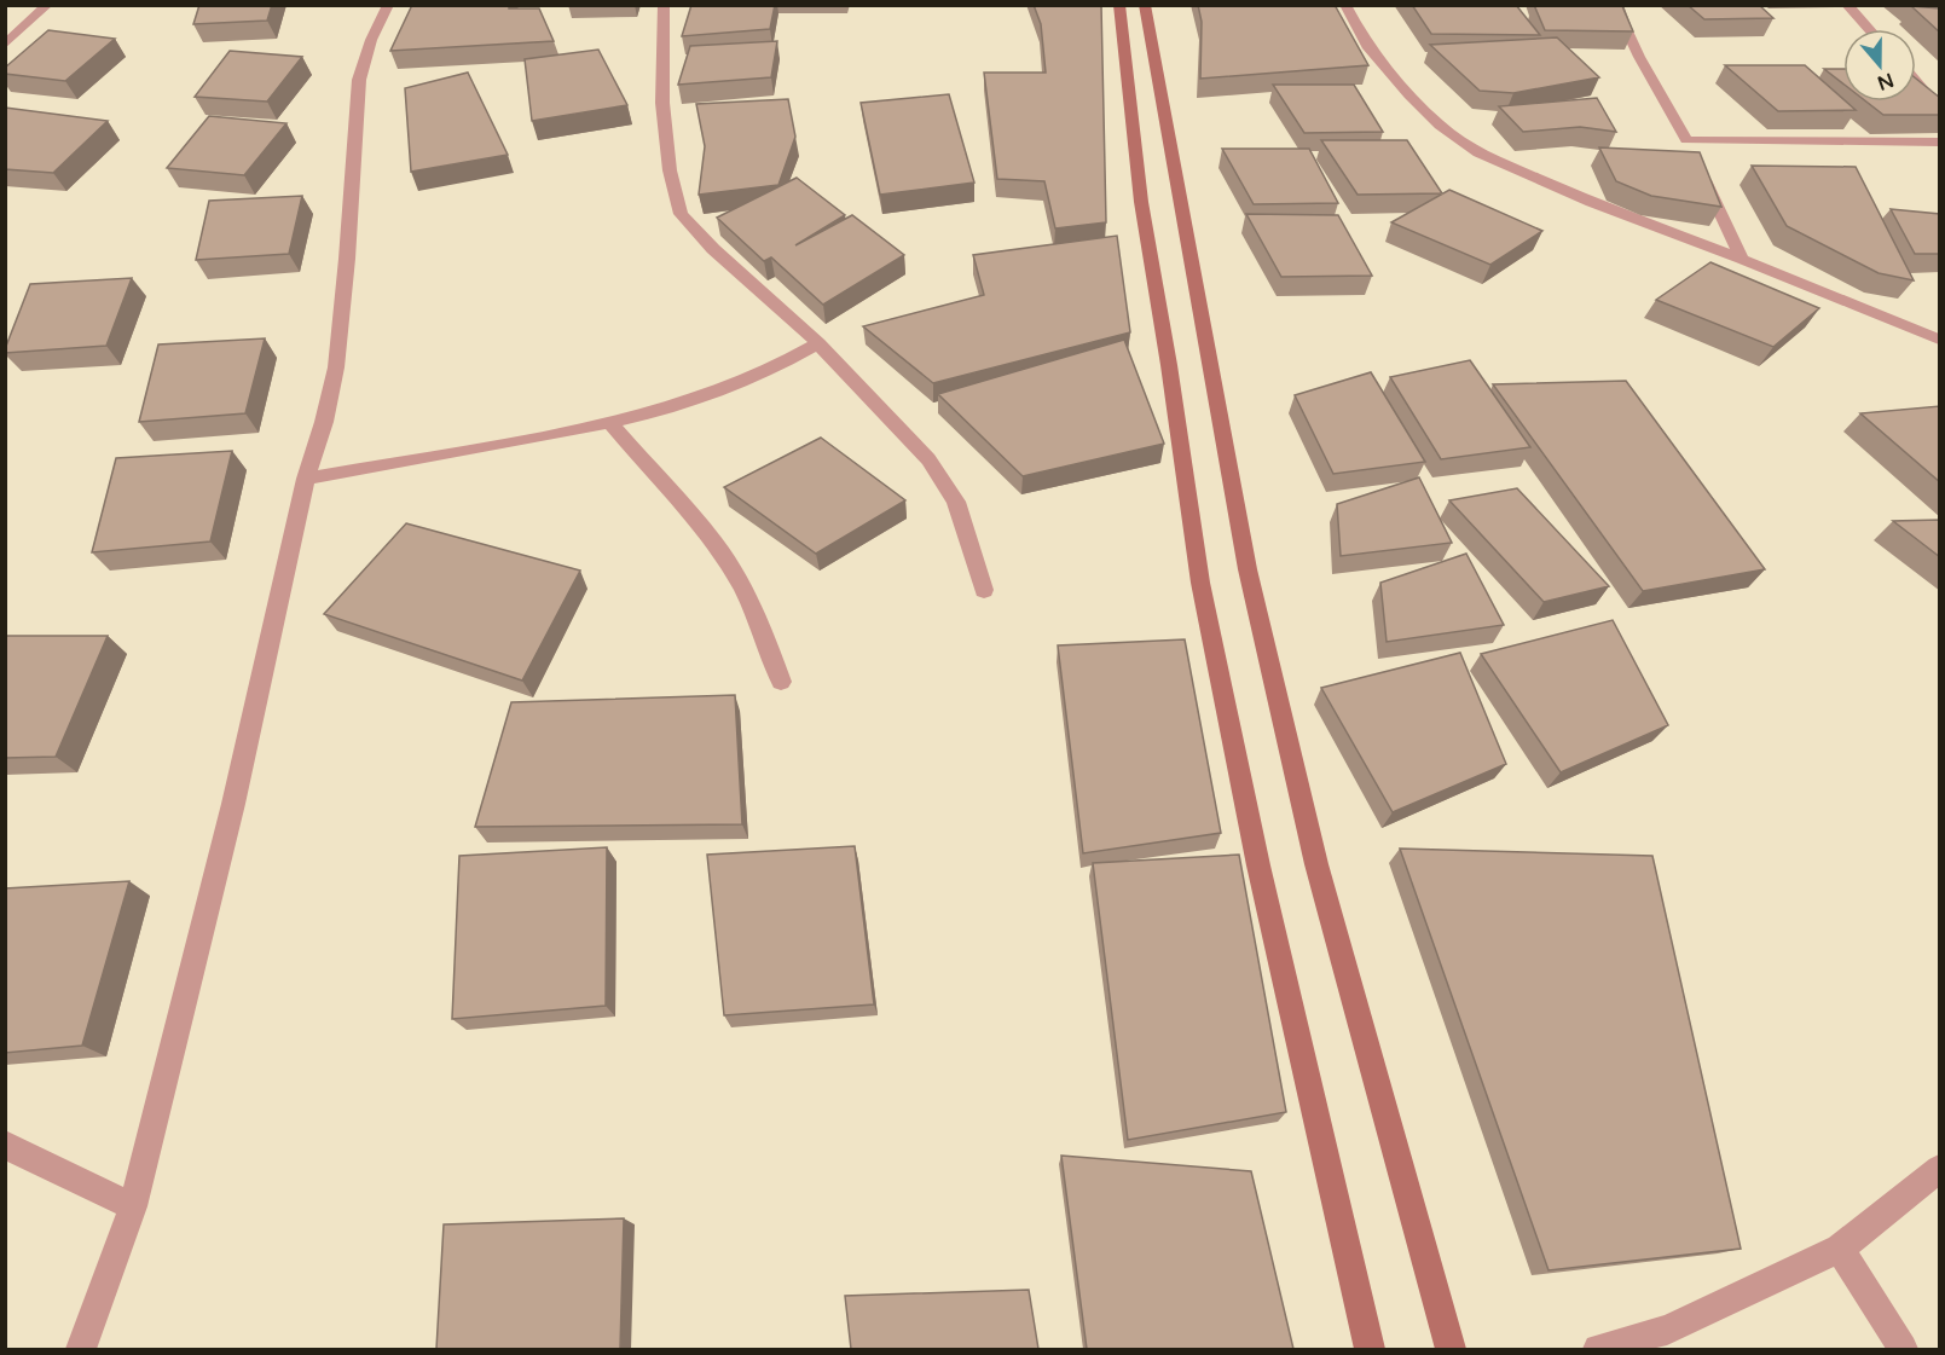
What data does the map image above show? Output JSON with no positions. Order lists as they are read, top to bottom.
{
  "north": "bottom"
}
